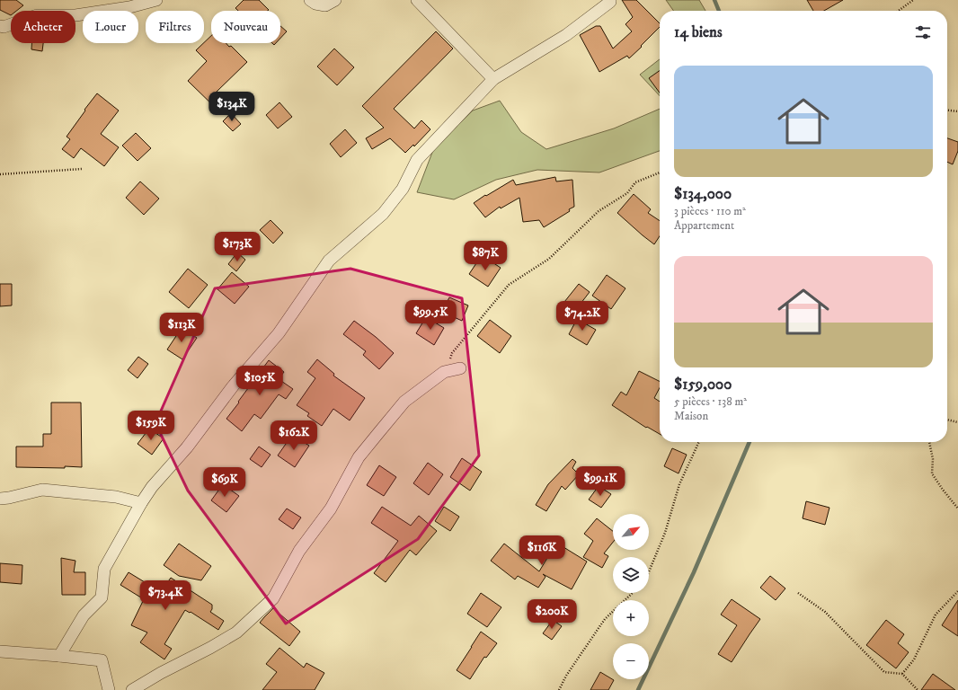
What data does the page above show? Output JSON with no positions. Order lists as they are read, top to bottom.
{
  "north": "top right",
  "page": {
    "chip": [
      "Acheter",
      "Louer",
      "Filtres",
      "Nouveau"
    ],
    "heading": "14 biens",
    "list": [
      {
        "name": "$134,000",
        "note": "3 pièces · 110 m² · Appartement"
      },
      {
        "name": "$159,000",
        "note": "5 pièces · 138 m² · Maison"
      }
    ],
    "price": [
      "$134K",
      "$173K",
      "$87K",
      "$99.5K",
      "$74.2K",
      "$113K",
      "$105K",
      "$159K",
      "$162K",
      "$99.1K",
      "$69K",
      "$116K",
      "$73.4K",
      "$200K"
    ],
    "map_buttons": ["+", "−"]
  }
}
